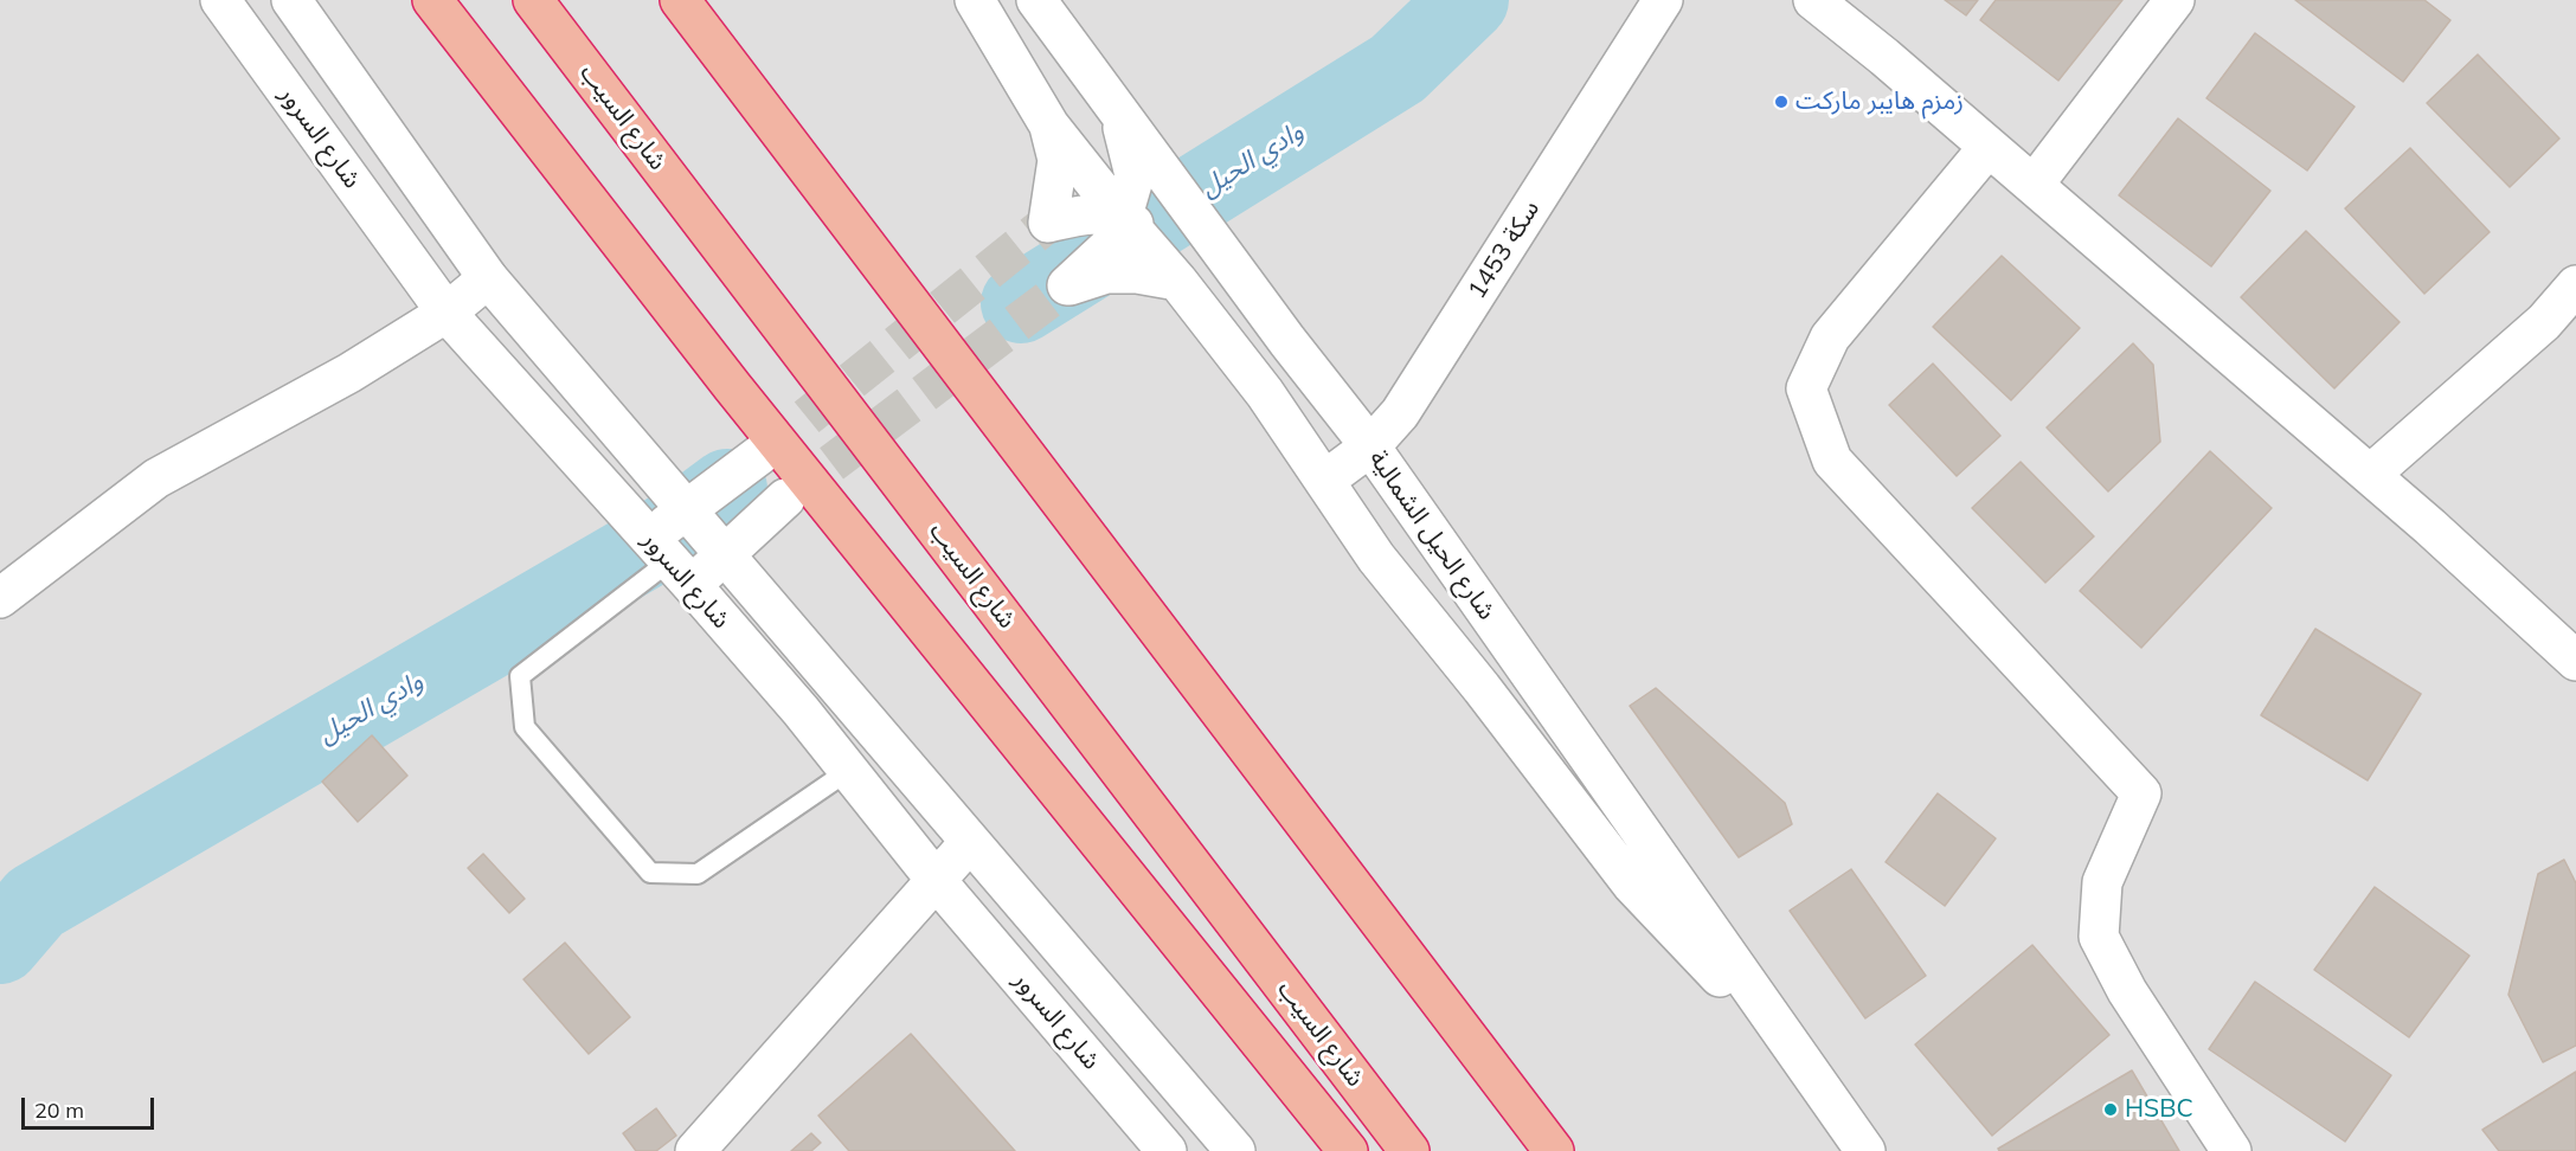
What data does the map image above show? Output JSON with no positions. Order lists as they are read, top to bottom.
{
  "streets": {
    "highway": ["شارع السيب"],
    "street": ["شارع السرور", "سكة 1453", "شارع الحيل الشمالية"]
  },
  "crossings": [
    ["سكة 1453", "شارع الحيل الشمالية"]
  ],
  "water": ["وادي الحيل"],
  "places": ["زمزم هايبر ماركت", "HSBC"],
  "scale_bar": "20 m"
}
